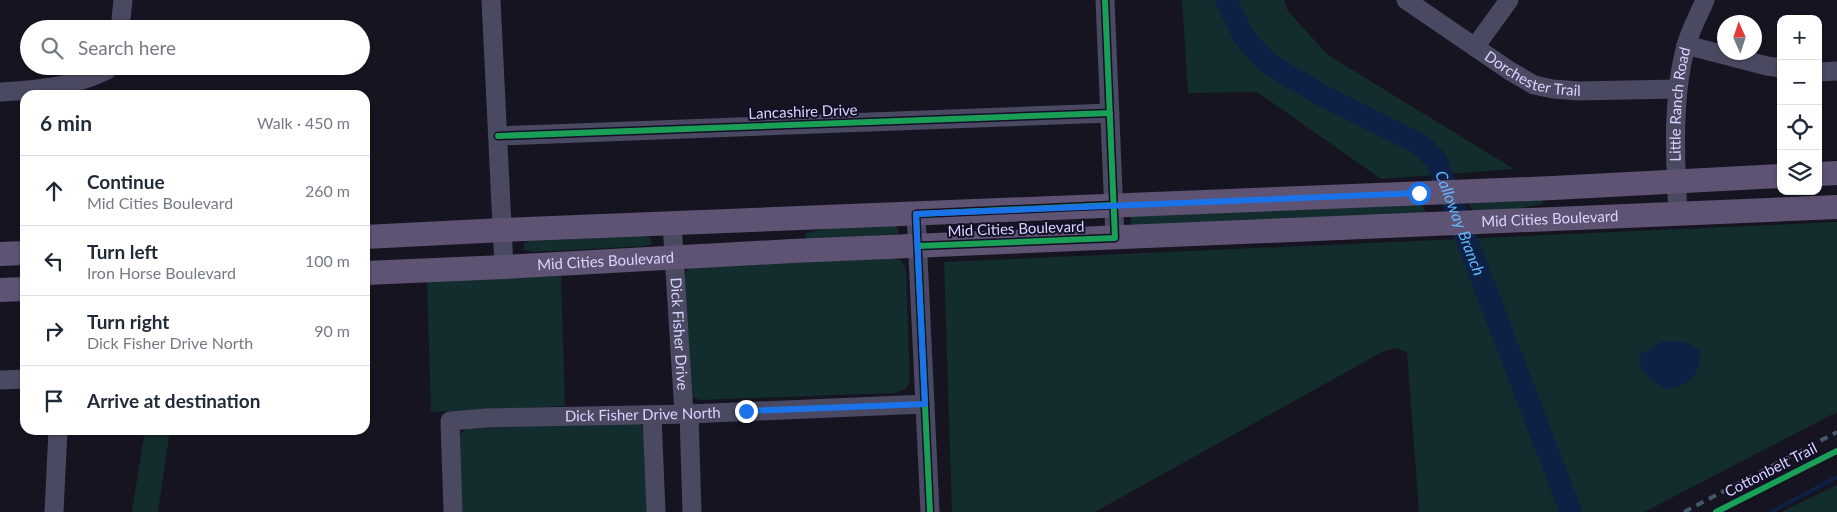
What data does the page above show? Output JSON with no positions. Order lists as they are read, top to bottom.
{
  "streets": {
    "main road": ["Mid Cities Boulevard"],
    "street": [
      "Dorchester Trail",
      "Little Ranch Road",
      "Lancashire Drive",
      "Dick Fisher Drive",
      "Dick Fisher Drive North"
    ],
    "cycle path": ["Cottonbelt Trail"]
  },
  "crossings": [
    ["Dorchester Trail", "Little Ranch Road"],
    ["Little Ranch Road", "Mid Cities Boulevard"],
    ["Mid Cities Boulevard", "Dick Fisher Drive"],
    ["Dick Fisher Drive", "Dick Fisher Drive North"]
  ],
  "water": ["Calloway Branch"],
  "north": "top",
  "page": {
    "map_buttons": ["+", "−"],
    "search": "Search here",
    "heading": ["6 min", "Walk · 450 m"],
    "list": [
      ["Continue", "Mid Cities Boulevard", "260 m"],
      ["Turn left", "Iron Horse Boulevard", "100 m"],
      ["Turn right", "Dick Fisher Drive North", "90 m"],
      "Arrive at destination"
    ]
  }
}
